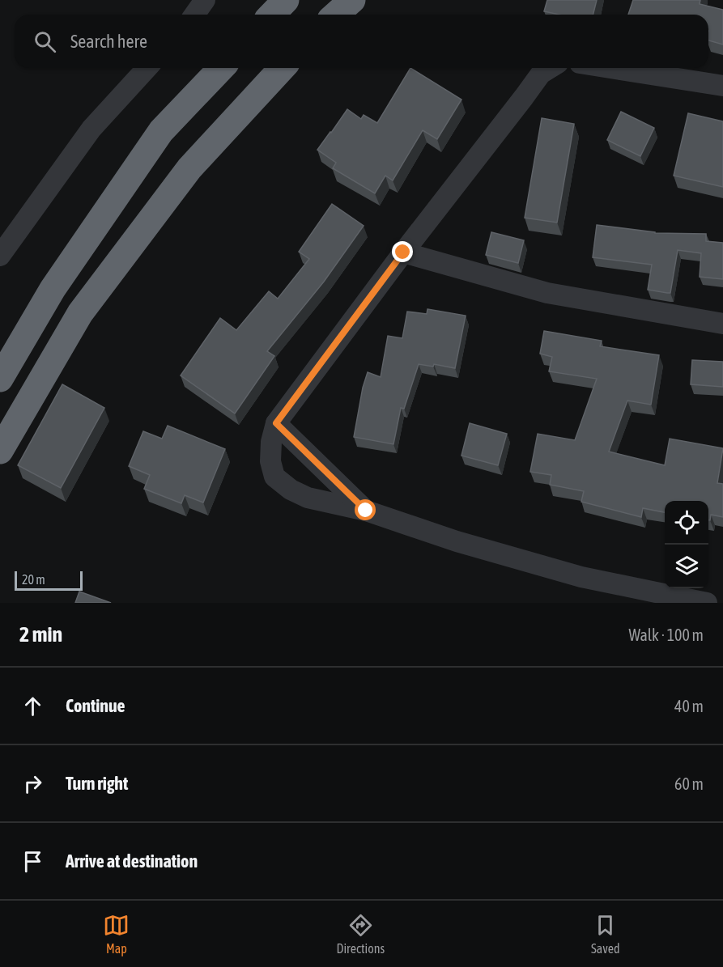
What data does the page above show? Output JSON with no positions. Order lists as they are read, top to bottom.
{
  "scale_bar": "20 m",
  "page": {
    "search": "Search here",
    "scale": "20 m",
    "heading": ["2 min", "Walk · 100 m"],
    "list": [
      ["Continue", "40 m"],
      ["Turn right", "60 m"],
      "Arrive at destination"
    ],
    "nav": ["Map", "Directions", "Saved"]
  }
}
